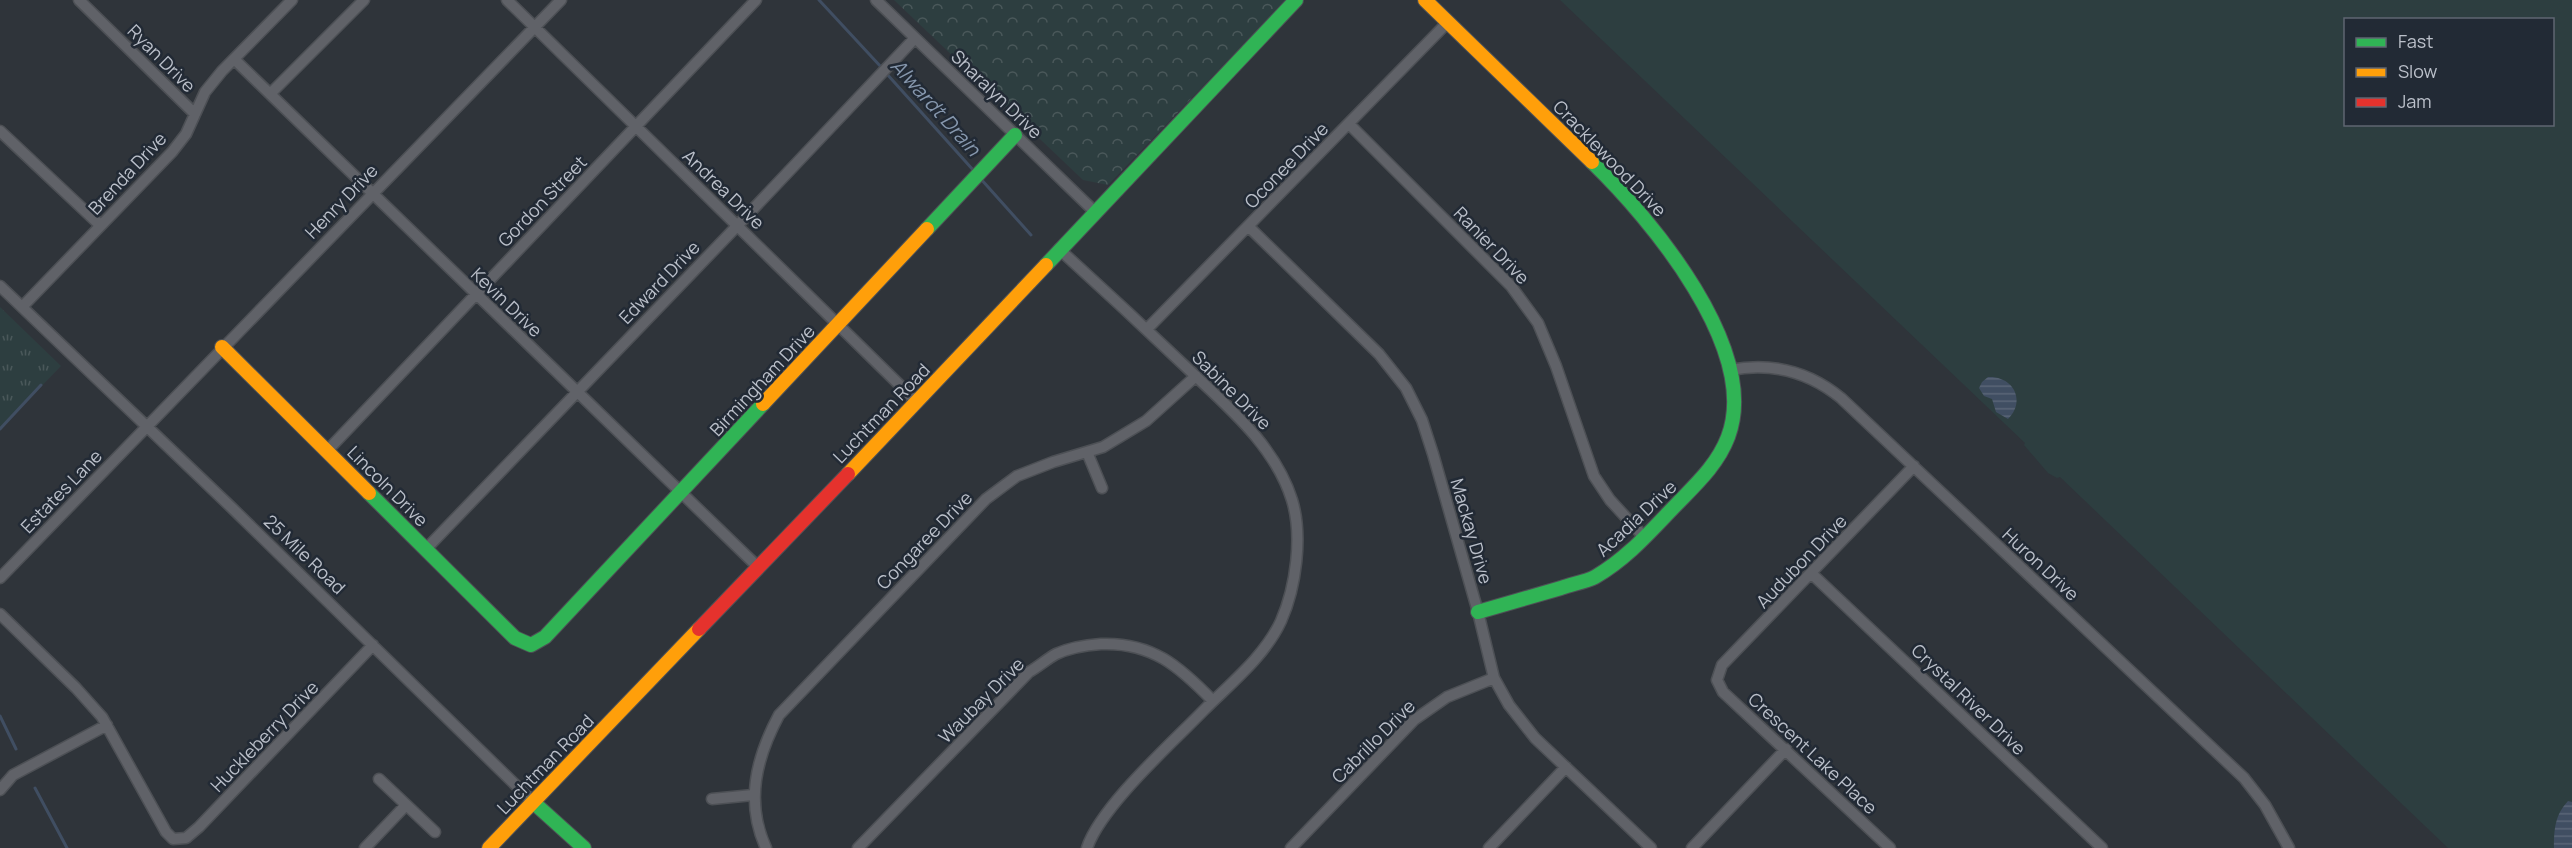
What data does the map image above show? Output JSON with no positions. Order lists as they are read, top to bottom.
{
  "streets": {
    "street": [
      "Ryan Drive",
      "Sharalyn Drive",
      "Cracklewood Drive",
      "Oconee Drive",
      "Brenda Drive",
      "Andrea Drive",
      "Henry Drive",
      "Gordon Street",
      "Ranier Drive",
      "Edward Drive",
      "Kevin Drive",
      "Birmingham Drive",
      "Sabine Drive",
      "Luchtman Road",
      "Lincoln Drive",
      "Estates Lane",
      "Acadia Drive",
      "Mackay Drive",
      "Congaree Drive",
      "25 Mile Road",
      "Audubon Drive",
      "Huron Drive",
      "Crystal River Drive",
      "Waubay Drive",
      "Huckleberry Drive",
      "Cabrillo Drive",
      "Crescent Lake Place"
    ]
  },
  "crossings": [
    ["Ryan Drive", "Brenda Drive"],
    ["Sharalyn Drive", "Edward Drive"],
    ["Sharalyn Drive", "Birmingham Drive"],
    ["Sharalyn Drive", "Luchtman Road"],
    ["Cracklewood Drive", "Oconee Drive"],
    ["Cracklewood Drive", "Acadia Drive"],
    ["Cracklewood Drive", "Huron Drive"],
    ["Oconee Drive", "Ranier Drive"],
    ["Oconee Drive", "Sabine Drive"],
    ["Oconee Drive", "Mackay Drive"],
    ["Brenda Drive", "Kevin Drive"],
    ["Brenda Drive", "25 Mile Road"],
    ["Andrea Drive", "Henry Drive"],
    ["Andrea Drive", "Gordon Street"],
    ["Andrea Drive", "Edward Drive"],
    ["Andrea Drive", "Birmingham Drive"],
    ["Andrea Drive", "Luchtman Road"],
    ["Henry Drive", "Kevin Drive"],
    ["Henry Drive", "Lincoln Drive"],
    ["Henry Drive", "Estates Lane"],
    ["Henry Drive", "25 Mile Road"],
    ["Gordon Street", "Kevin Drive"],
    ["Gordon Street", "Lincoln Drive"],
    ["Ranier Drive", "Acadia Drive"],
    ["Edward Drive", "Kevin Drive"],
    ["Edward Drive", "Lincoln Drive"],
    ["Kevin Drive", "Birmingham Drive"],
    ["Kevin Drive", "Luchtman Road"],
    ["Birmingham Drive", "Lincoln Drive"],
    ["Sabine Drive", "Luchtman Road"],
    ["Sabine Drive", "Congaree Drive"],
    ["Sabine Drive", "Waubay Drive"],
    ["Luchtman Road", "25 Mile Road"],
    ["Estates Lane", "25 Mile Road"],
    ["Acadia Drive", "Mackay Drive"],
    ["Acadia Drive", "Huron Drive"],
    ["Mackay Drive", "Cabrillo Drive"],
    ["25 Mile Road", "Huckleberry Drive"],
    ["Audubon Drive", "Huron Drive"],
    ["Audubon Drive", "Crystal River Drive"],
    ["Audubon Drive", "Crescent Lake Place"]
  ],
  "water": ["Alwardt Drain"],
  "legend": ["Fast", "Slow", "Jam"]
}
